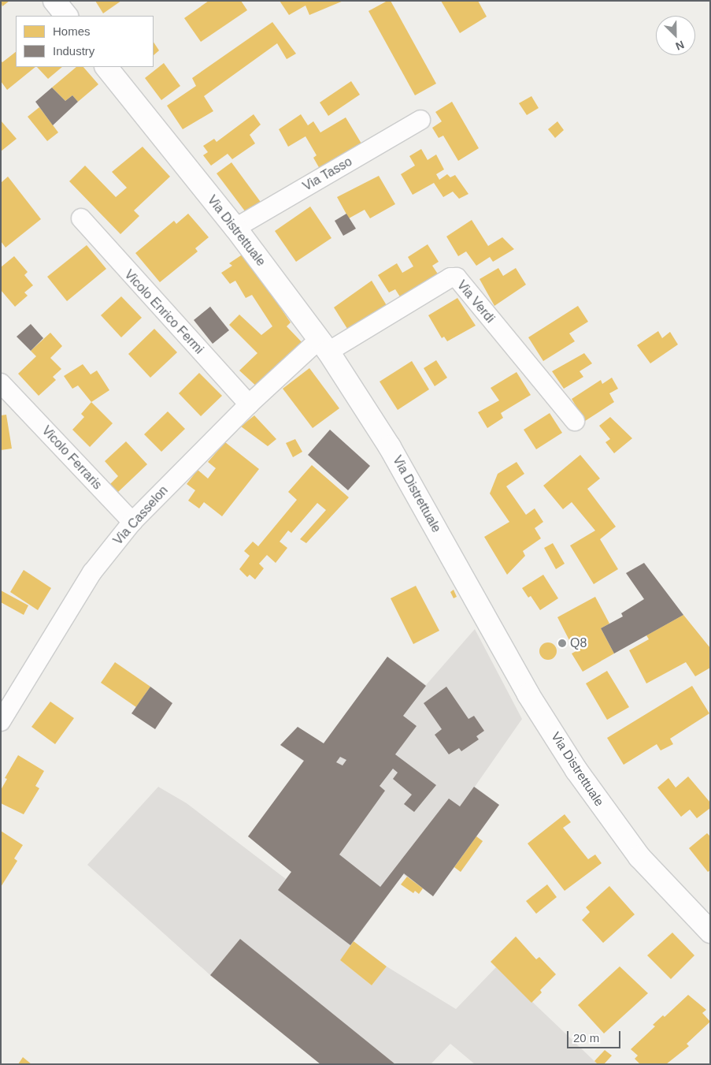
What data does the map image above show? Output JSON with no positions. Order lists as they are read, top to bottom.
{
  "streets": {
    "main road": ["Via Distrettuale"],
    "street": [
      "Via Tasso",
      "Via Verdi",
      "Vicolo Enrico Fermi",
      "Vicolo Ferraris",
      "Via Casselon"
    ]
  },
  "crossings": [
    ["Via Tasso", "Via Distrettuale"],
    ["Via Distrettuale", "Via Verdi"],
    ["Via Distrettuale", "Via Casselon"],
    ["Via Verdi", "Via Casselon"],
    ["Vicolo Enrico Fermi", "Via Casselon"],
    ["Vicolo Ferraris", "Via Casselon"]
  ],
  "places": ["Q8"],
  "legend": ["Homes", "Industry"],
  "scale_bar": "20 m",
  "north": "bottom right"
}
